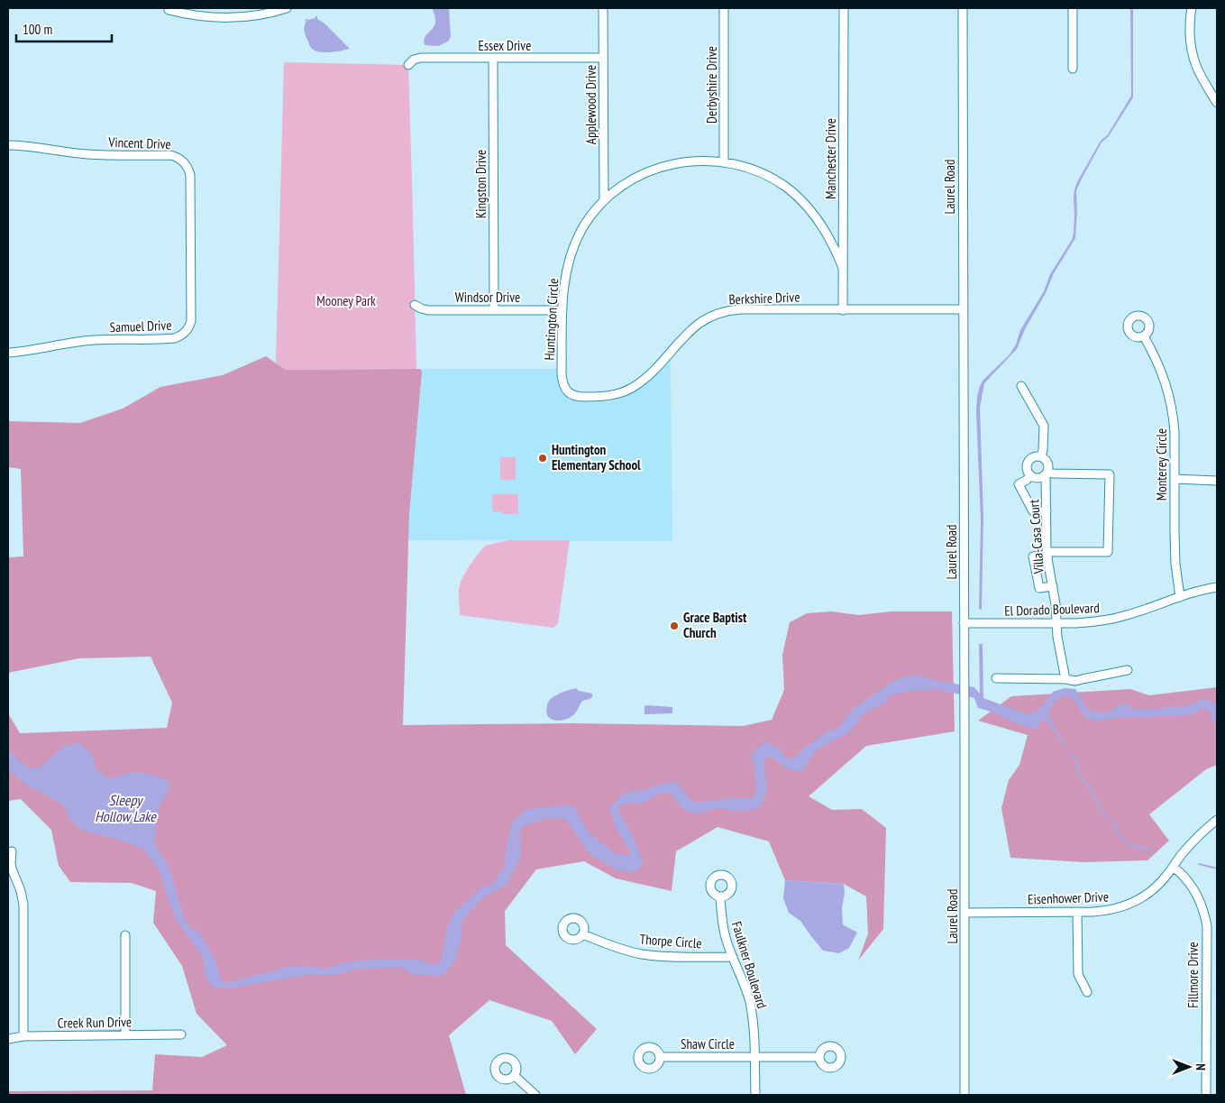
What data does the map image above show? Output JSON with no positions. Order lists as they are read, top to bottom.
{
  "streets": {
    "street": [
      "Essex Drive",
      "Derbyshire Drive",
      "Applewood Drive",
      "Vincent Drive",
      "Manchester Drive",
      "Kingston Drive",
      "Laurel Road",
      "Windsor Drive",
      "Berkshire Drive",
      "Huntington Circle",
      "Samuel Drive",
      "Monterey Circle",
      "Villa-Casa Court",
      "El Dorado Boulevard",
      "Eisenhower Drive",
      "Thorpe Circle",
      "Faulkner Boulevard",
      "Fillmore Drive",
      "Creek Run Drive",
      "Shaw Circle"
    ]
  },
  "crossings": [
    ["Essex Drive", "Applewood Drive"],
    ["Essex Drive", "Kingston Drive"],
    ["Derbyshire Drive", "Huntington Circle"],
    ["Applewood Drive", "Huntington Circle"],
    ["Vincent Drive", "Samuel Drive"],
    ["Manchester Drive", "Berkshire Drive"],
    ["Manchester Drive", "Huntington Circle"],
    ["Kingston Drive", "Windsor Drive"],
    ["Laurel Road", "Berkshire Drive"],
    ["Laurel Road", "El Dorado Boulevard"],
    ["Laurel Road", "Eisenhower Drive"],
    ["Windsor Drive", "Huntington Circle"],
    ["Berkshire Drive", "Huntington Circle"],
    ["Monterey Circle", "El Dorado Boulevard"],
    ["Villa-Casa Court", "El Dorado Boulevard"],
    ["Eisenhower Drive", "Fillmore Drive"],
    ["Thorpe Circle", "Faulkner Boulevard"],
    ["Faulkner Boulevard", "Shaw Circle"]
  ],
  "water": ["Sleepy Hollow Lake"],
  "parks": ["Mooney Park"],
  "places": ["Huntington Elementary School", "Grace Baptist Church"],
  "scale_bar": "100 m",
  "north": "right"
}
